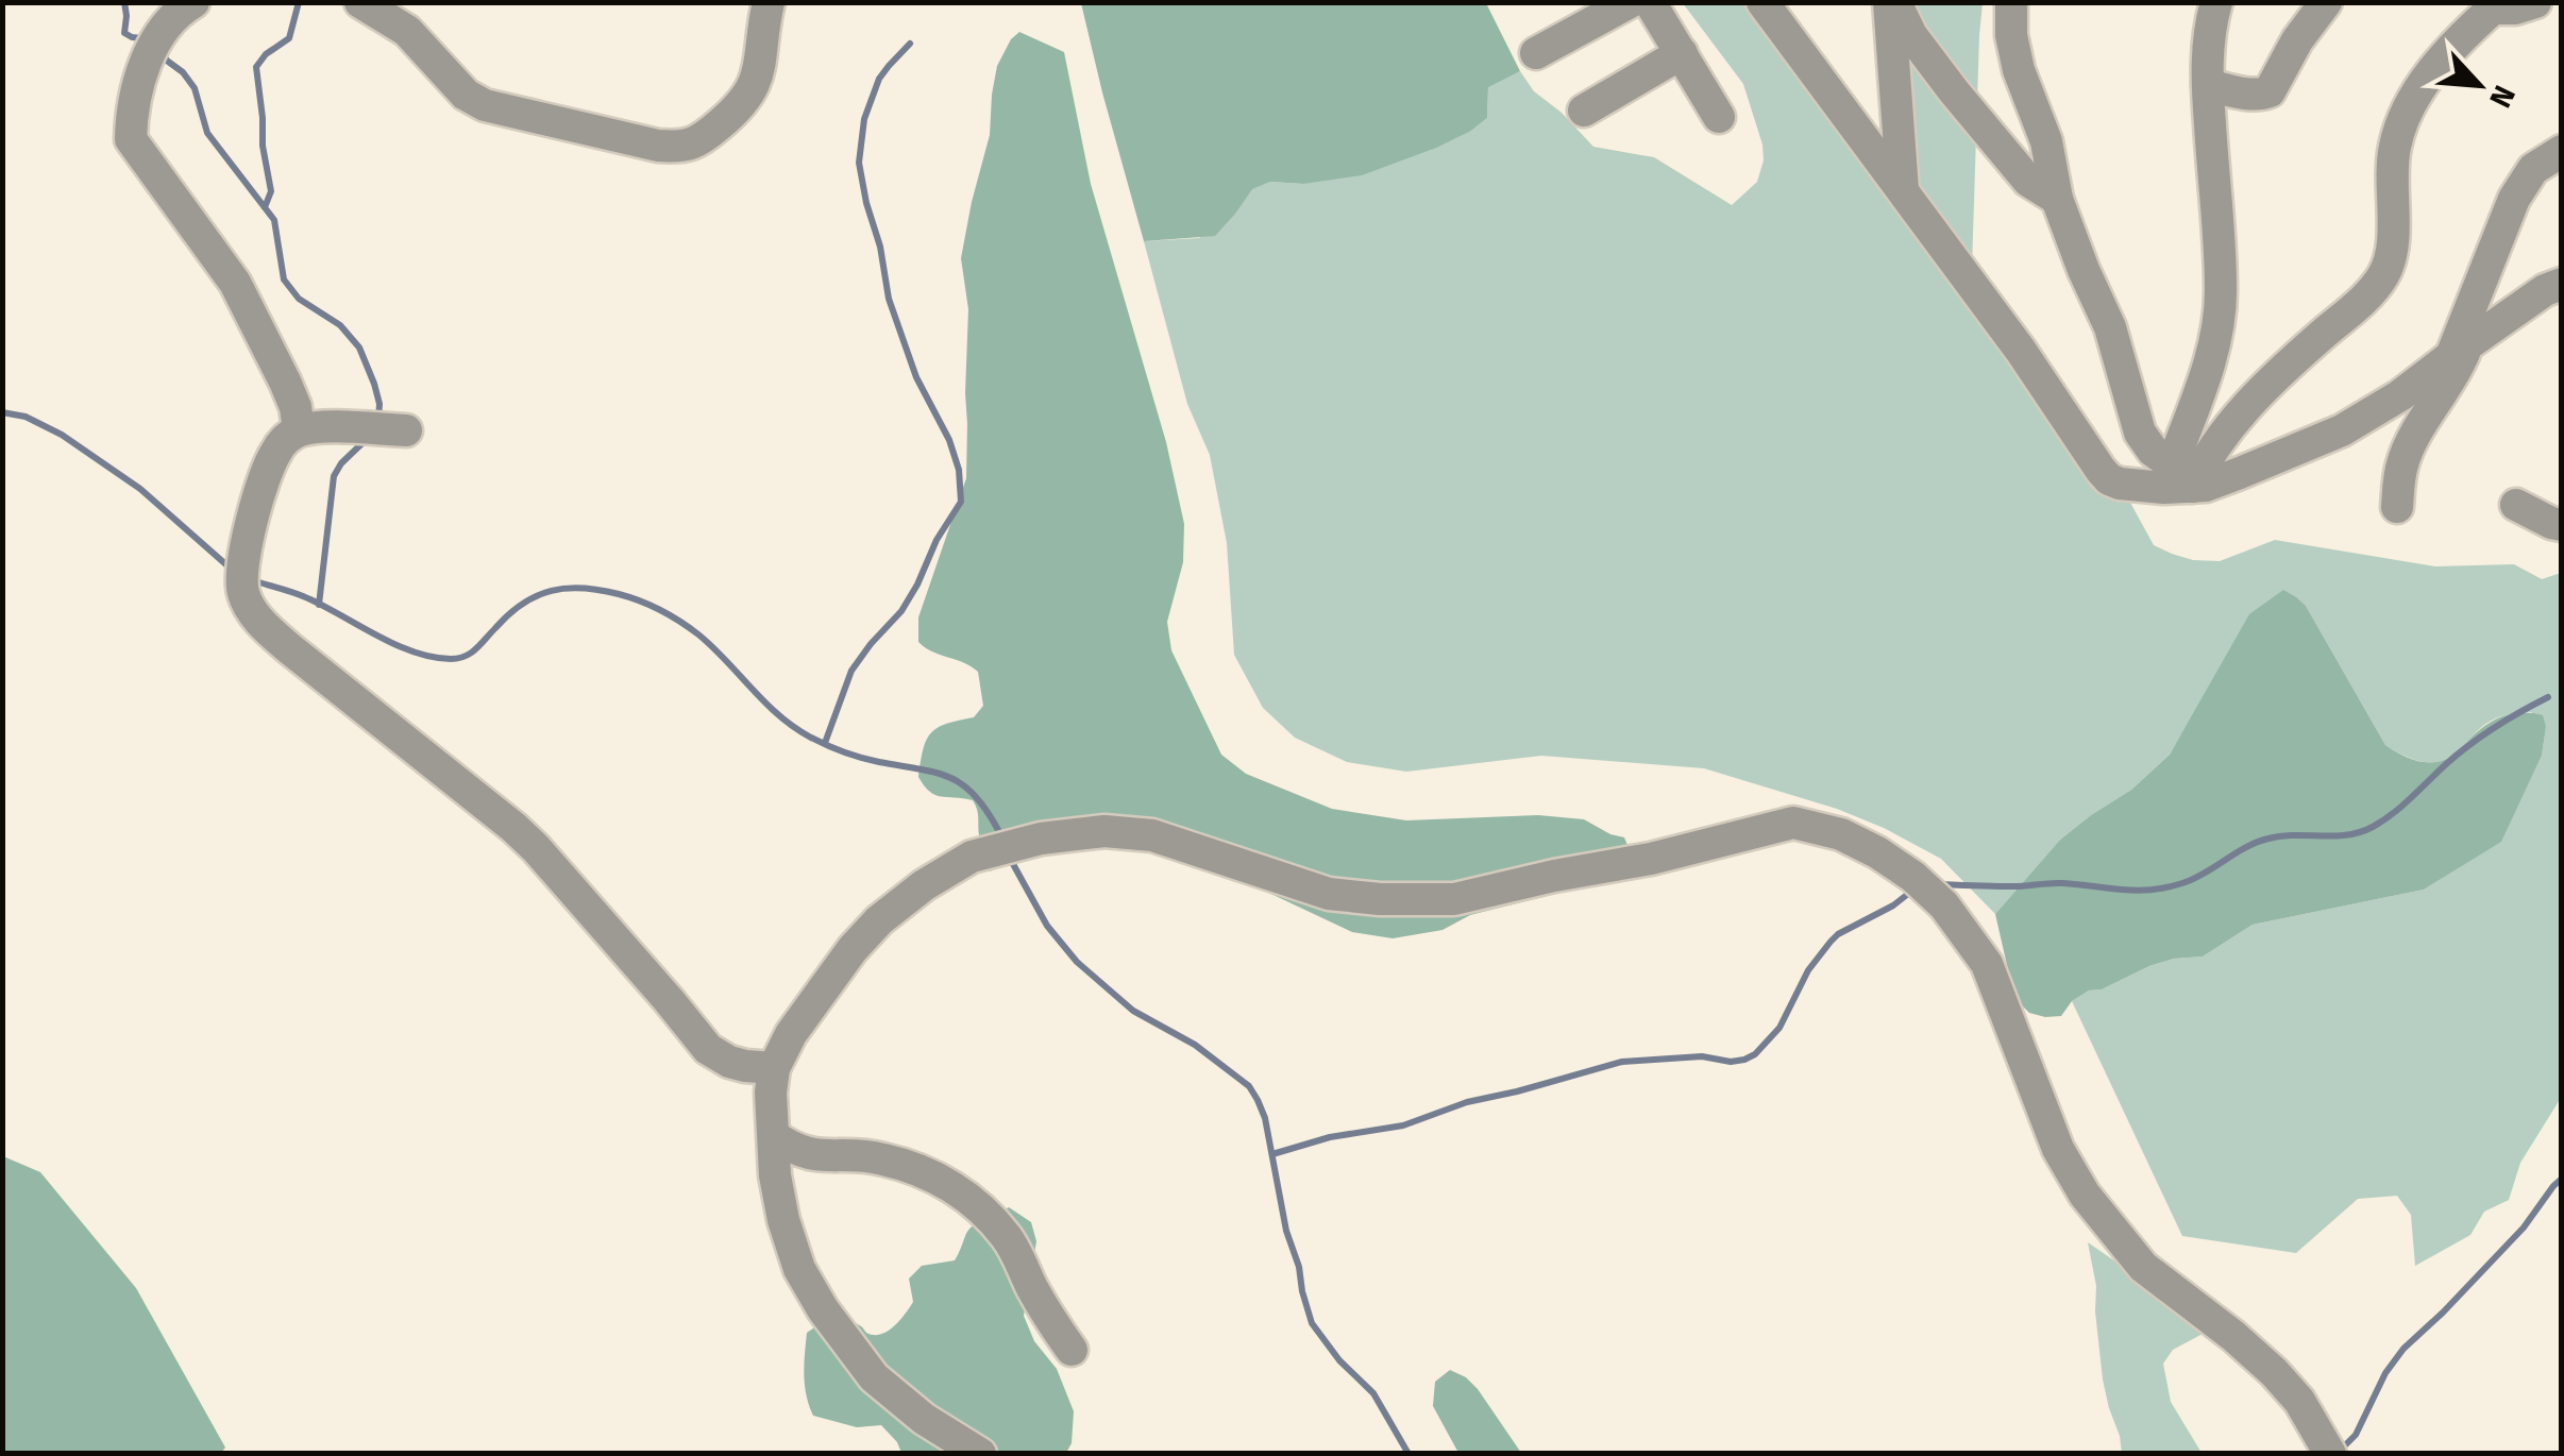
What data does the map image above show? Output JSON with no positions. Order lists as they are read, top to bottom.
{
  "north": "bottom right"
}
